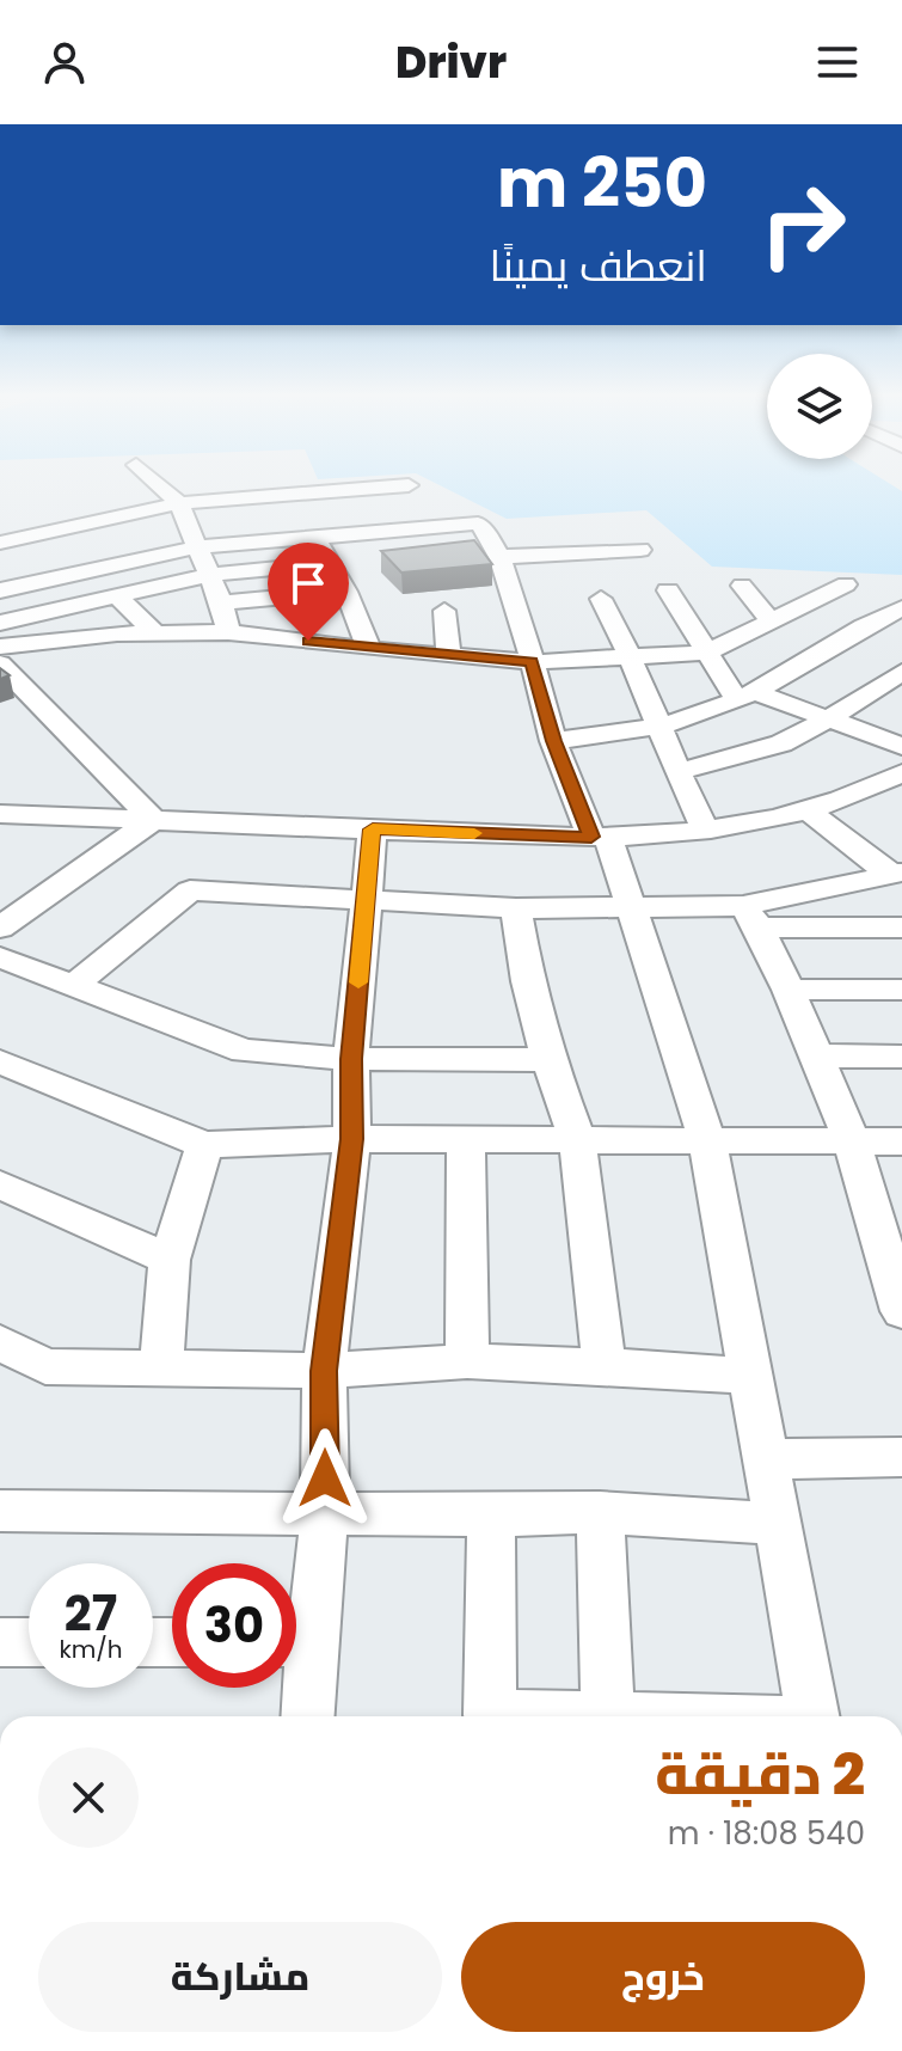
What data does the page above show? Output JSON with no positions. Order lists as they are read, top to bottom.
{
  "page": {
    "header": "Drivr",
    "turn": ["250 m", "انعطف يمينًا"],
    "speed": "27 km/h",
    "limit": "30",
    "heading": ["2 دقيقة", "540 m · 18:08"],
    "buttons": ["خروج", "مشاركة"]
  }
}
